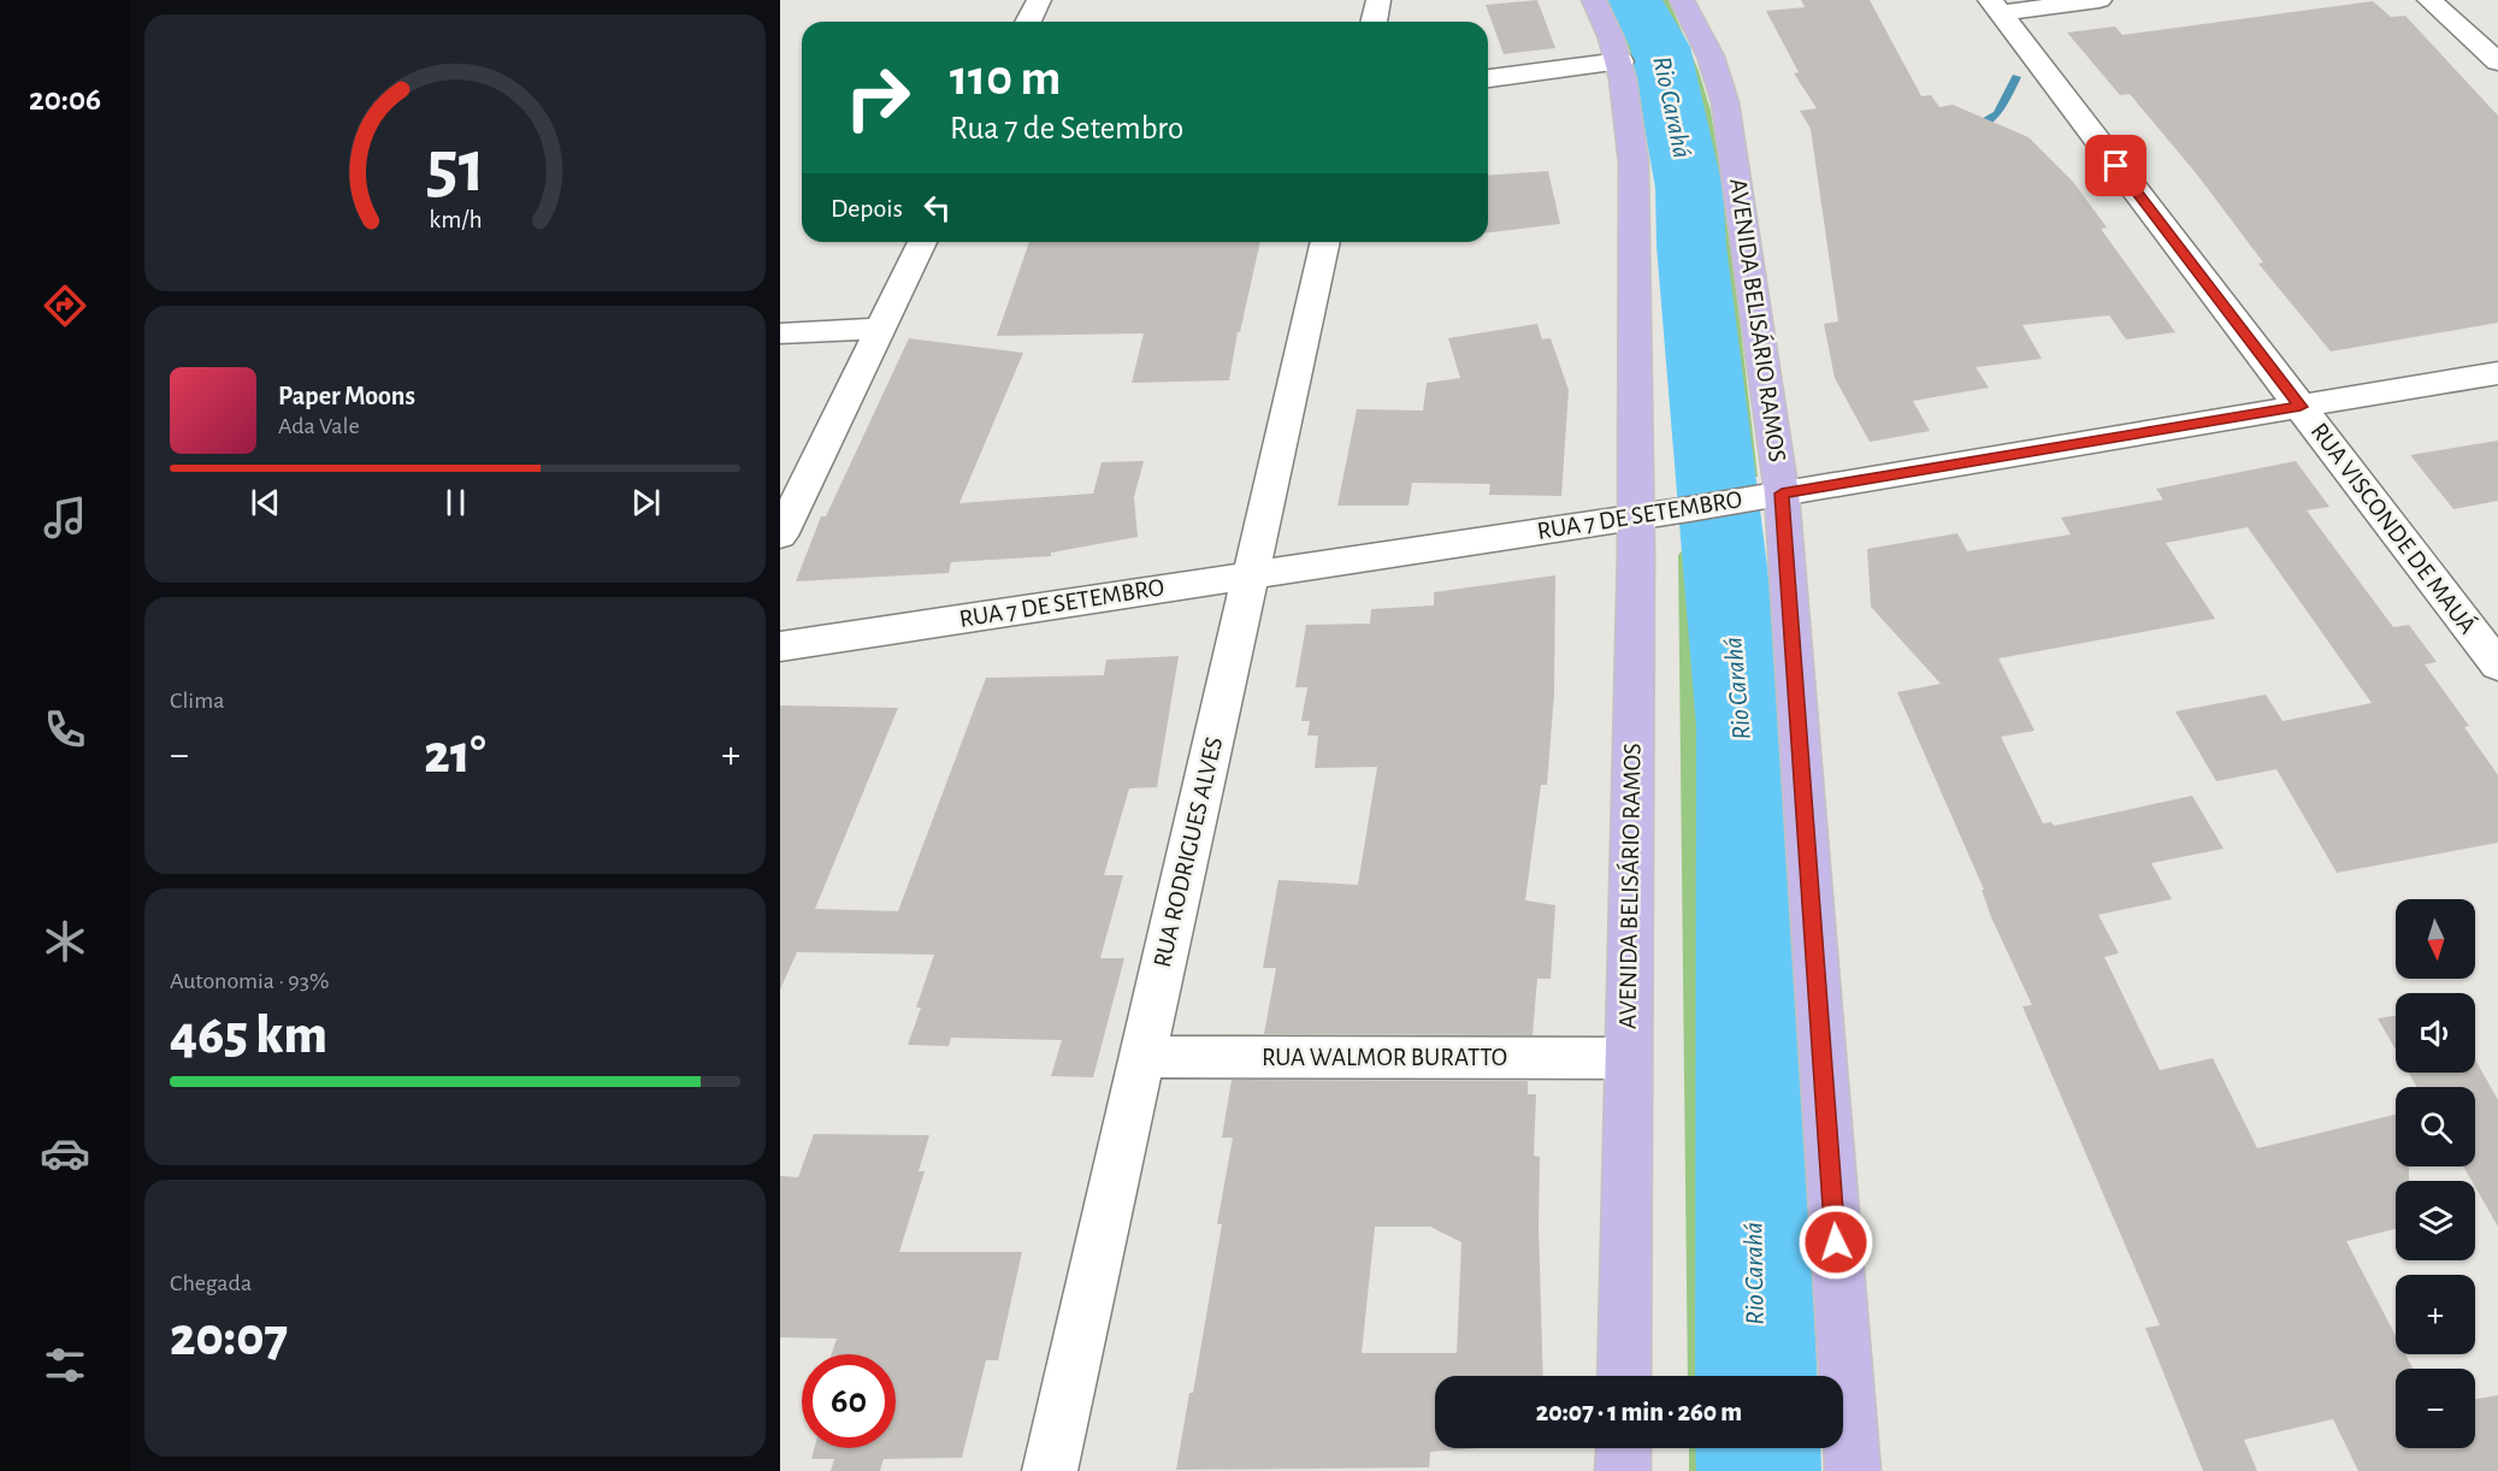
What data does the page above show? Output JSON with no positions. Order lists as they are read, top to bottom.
{
  "streets": {
    "main road": ["AVENIDA BELISÁRIO RAMOS"],
    "street": [
      "RUA 7 DE SETEMBRO",
      "RUA VISCONDE DE MAUÁ",
      "RUA RODRIGUES ALVES",
      "RUA WALMOR BURATTO"
    ]
  },
  "crossings": [
    ["AVENIDA BELISÁRIO RAMOS", "RUA 7 DE SETEMBRO"],
    ["AVENIDA BELISÁRIO RAMOS", "RUA WALMOR BURATTO"],
    ["RUA 7 DE SETEMBRO", "RUA VISCONDE DE MAUÁ"],
    ["RUA 7 DE SETEMBRO", "RUA RODRIGUES ALVES"],
    ["RUA RODRIGUES ALVES", "RUA WALMOR BURATTO"]
  ],
  "water": ["Rio Carahá"],
  "north": "bottom",
  "page": {
    "tabs": "20:06",
    "turn": ["110 m", "Rua 7 de Setembro"],
    "then": "Depois",
    "song": ["Paper Moons", "Ada Vale"],
    "tile": [
      "Clima",
      ["Autonomia · 93%", "465 km"],
      ["Chegada", "20:07"]
    ],
    "heat": ["−", "21°", "+"],
    "map_buttons": ["+", "−"],
    "limit": "60",
    "trip": "20:07 · 1 min · 260 m",
    "gauge": ["51", "km/h"]
  }
}
